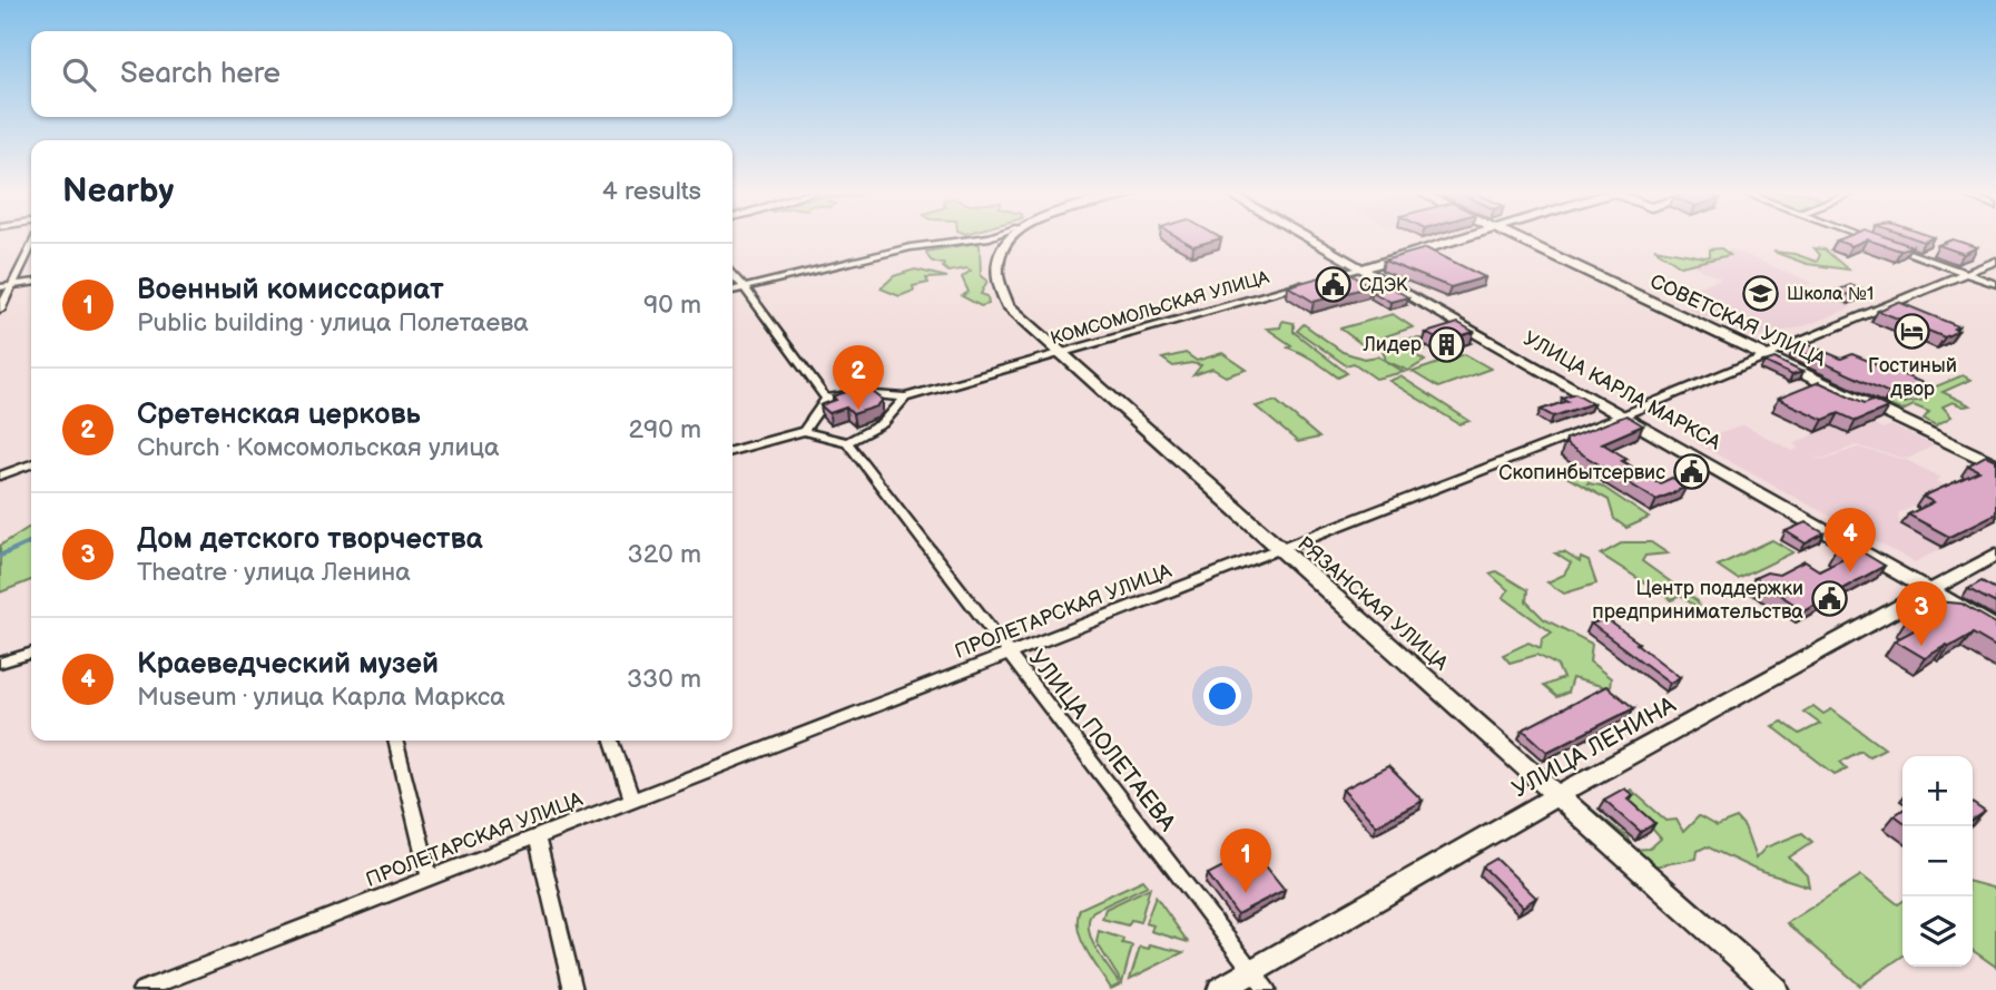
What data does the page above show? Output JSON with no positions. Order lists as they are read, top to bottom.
{
  "streets": {
    "street": [
      "КОМСОМОЛЬСКАЯ УЛИЦА",
      "СОВЕТСКАЯ УЛИЦА",
      "УЛИЦА КАРЛА МАРКСА",
      "РЯЗАНСКАЯ УЛИЦА",
      "ПРОЛЕТАРСКАЯ УЛИЦА",
      "УЛИЦА ПОЛЕТАЕВА",
      "УЛИЦА ЛЕНИНА"
    ]
  },
  "crossings": [
    ["КОМСОМОЛЬСКАЯ УЛИЦА", "УЛИЦА КАРЛА МАРКСА"],
    ["КОМСОМОЛЬСКАЯ УЛИЦА", "РЯЗАНСКАЯ УЛИЦА"],
    ["СОВЕТСКАЯ УЛИЦА", "ПРОЛЕТАРСКАЯ УЛИЦА"],
    ["УЛИЦА КАРЛА МАРКСА", "ПРОЛЕТАРСКАЯ УЛИЦА"],
    ["УЛИЦА КАРЛА МАРКСА", "УЛИЦА ЛЕНИНА"],
    ["РЯЗАНСКАЯ УЛИЦА", "ПРОЛЕТАРСКАЯ УЛИЦА"],
    ["РЯЗАНСКАЯ УЛИЦА", "УЛИЦА ЛЕНИНА"],
    ["ПРОЛЕТАРСКАЯ УЛИЦА", "УЛИЦА ПОЛЕТАЕВА"],
    ["УЛИЦА ПОЛЕТАЕВА", "УЛИЦА ЛЕНИНА"]
  ],
  "places": {
    "public building": ["СДЭК", "Скопинбытсервис", "Центр поддержки предпринимательства"],
    "school or university": ["Школа №1"],
    "hotel": ["Гостиный двор"],
    "building": ["Лидер"]
  },
  "page": {
    "search": "Search here",
    "heading": ["Nearby", "4 results"],
    "list": [
      {
        "mark": "1",
        "name": "Военный комиссариат",
        "note": "Public building · улица Полетаева",
        "value": "90 m"
      },
      {
        "mark": "2",
        "name": "Сретенская церковь",
        "note": "Church · Комсомольская улица",
        "value": "290 m"
      },
      {
        "mark": "3",
        "name": "Дом детского творчества",
        "note": "Theatre · улица Ленина",
        "value": "320 m"
      },
      {
        "mark": "4",
        "name": "Краеведческий музей",
        "note": "Museum · улица Карла Маркса",
        "value": "330 m"
      }
    ],
    "pins": [
      "2",
      "4",
      "3",
      "1"
    ],
    "map_buttons": ["+", "−"]
  }
}
